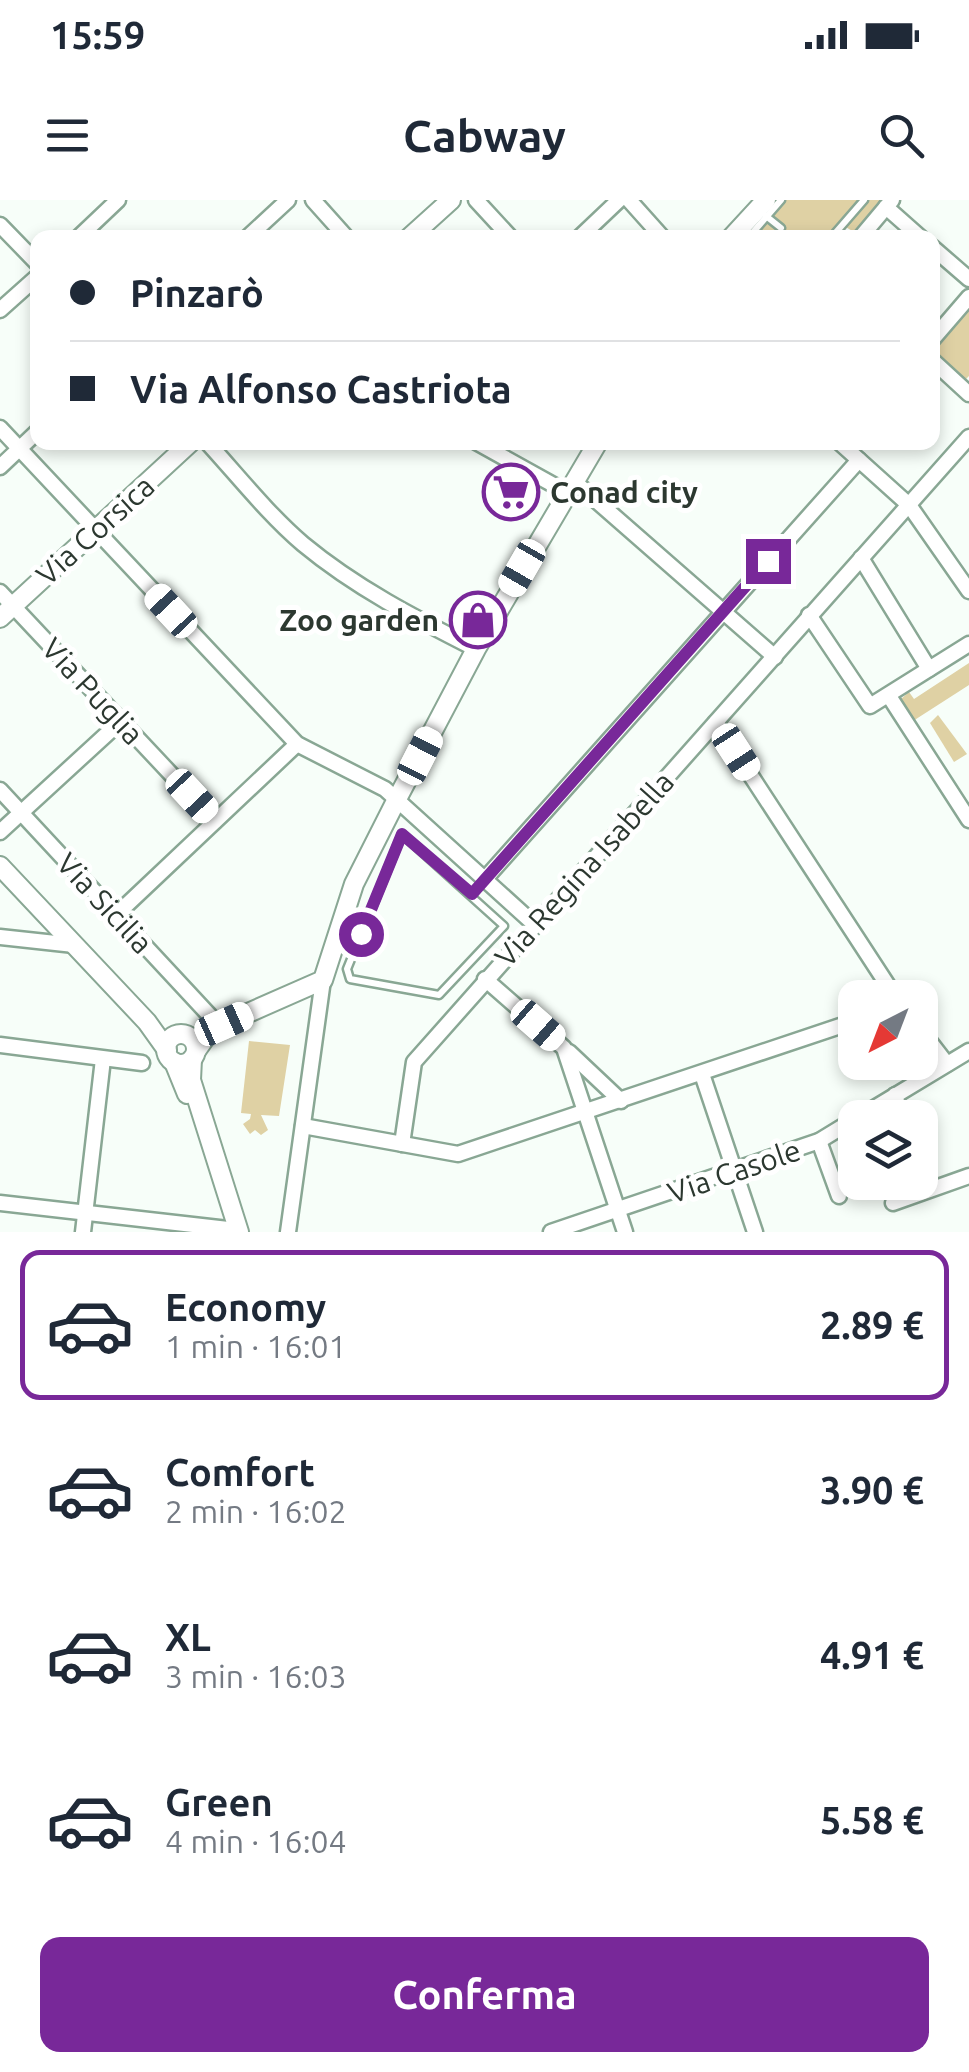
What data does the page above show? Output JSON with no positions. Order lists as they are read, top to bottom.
{
  "streets": {
    "street": [
      "Via Corsica",
      "Via Puglia",
      "Via Regina Isabella",
      "Via Sicilia",
      "Via Casole"
    ]
  },
  "crossings": [
    ["Via Corsica", "Via Puglia"]
  ],
  "places": {
    "supermarket": ["Conad city"],
    "shop": ["Zoo garden"]
  },
  "north": "bottom left",
  "page": {
    "status": "15:59",
    "header": "Cabway",
    "banner": ["Pinzarò", "Via Alfonso Castriota"],
    "list": [
      {
        "name": "Economy",
        "note": "1 min · 16:01",
        "value": "2.89 €"
      },
      {
        "name": "Comfort",
        "note": "2 min · 16:02",
        "value": "3.90 €"
      },
      {
        "name": "XL",
        "note": "3 min · 16:03",
        "value": "4.91 €"
      },
      {
        "name": "Green",
        "note": "4 min · 16:04",
        "value": "5.58 €"
      }
    ],
    "buttons": "Conferma"
  }
}
